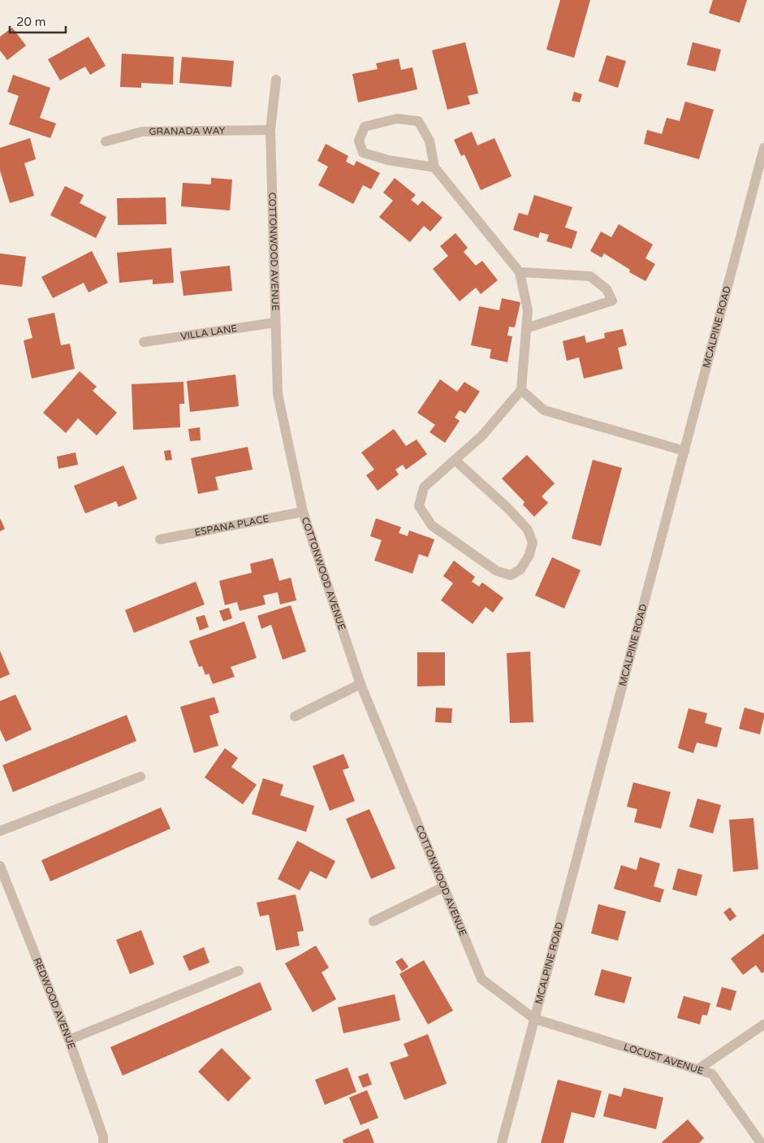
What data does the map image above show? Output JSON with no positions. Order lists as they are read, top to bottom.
{
  "streets": {
    "street": [
      "GRANADA WAY",
      "COTTONWOOD AVENUE",
      "MCALPINE ROAD",
      "VILLA LANE",
      "ESPANA PLACE",
      "REDWOOD AVENUE",
      "LOCUST AVENUE"
    ]
  },
  "crossings": [
    ["GRANADA WAY", "COTTONWOOD AVENUE"],
    ["COTTONWOOD AVENUE", "MCALPINE ROAD"],
    ["COTTONWOOD AVENUE", "VILLA LANE"],
    ["COTTONWOOD AVENUE", "ESPANA PLACE"],
    ["COTTONWOOD AVENUE", "LOCUST AVENUE"],
    ["MCALPINE ROAD", "LOCUST AVENUE"]
  ],
  "scale_bar": "20 m"
}
